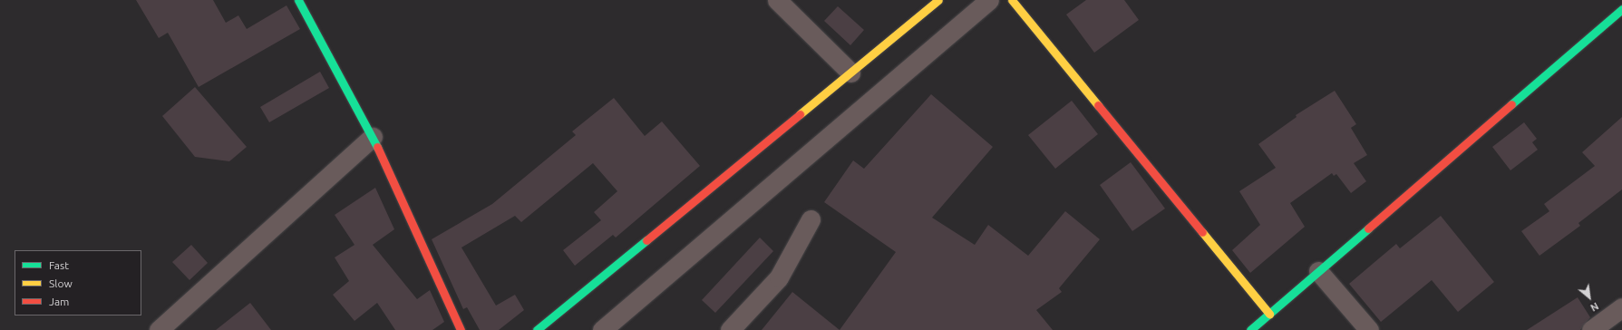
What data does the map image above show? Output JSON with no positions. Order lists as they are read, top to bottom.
{
  "legend": ["Fast", "Slow", "Jam"],
  "north": "bottom right"
}
